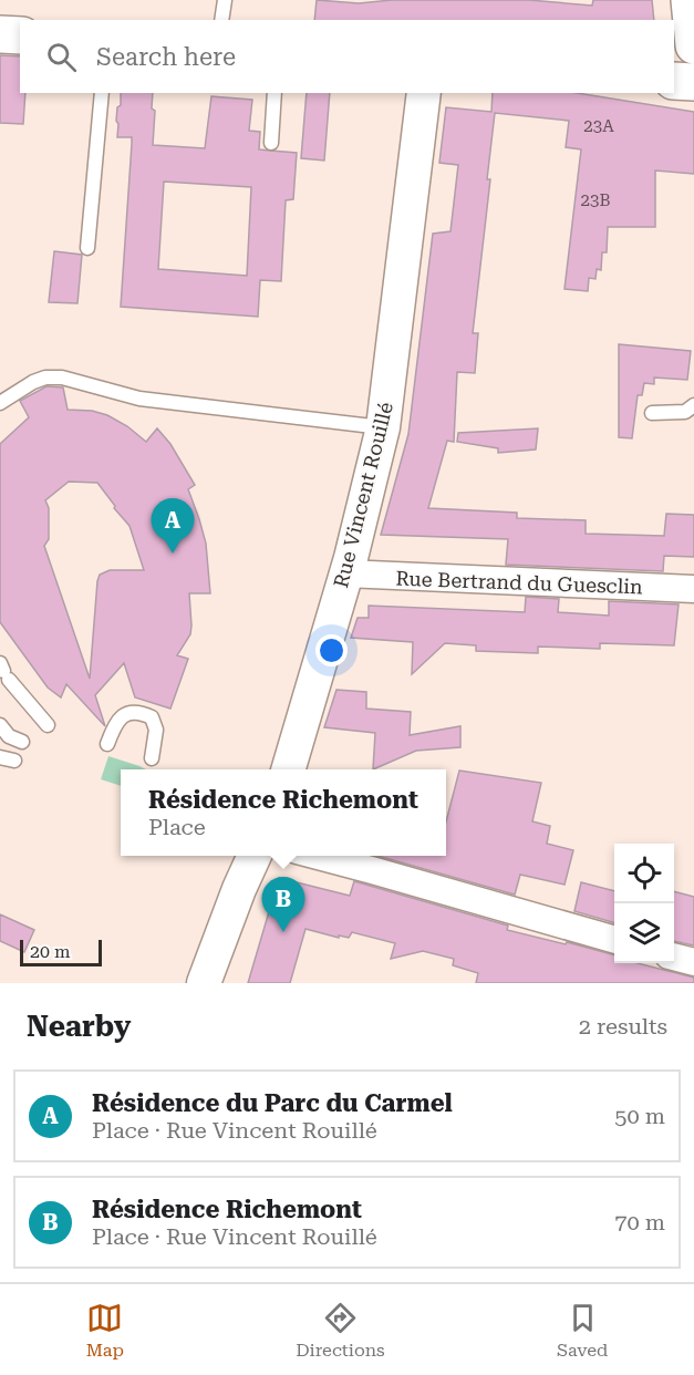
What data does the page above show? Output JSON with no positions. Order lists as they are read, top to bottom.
{
  "streets": {
    "street": ["Rue Vincent Rouillé", "Rue Bertrand du Guesclin"]
  },
  "crossings": [
    ["Rue Vincent Rouillé", "Rue Bertrand du Guesclin"]
  ],
  "house_numbers": ["23A", "23B"],
  "scale_bar": "20 m",
  "page": {
    "search": "Search here",
    "pins": ["A", "B"],
    "popup": ["Résidence Richemont", "Place"],
    "scale": "20 m",
    "heading": ["Nearby", "2 results"],
    "list": [
      {
        "mark": "A",
        "name": "Résidence du Parc du Carmel",
        "note": "Place · Rue Vincent Rouillé",
        "value": "50 m"
      },
      {
        "mark": "B",
        "name": "Résidence Richemont",
        "note": "Place · Rue Vincent Rouillé",
        "value": "70 m"
      }
    ],
    "nav": ["Map", "Directions", "Saved"]
  }
}
